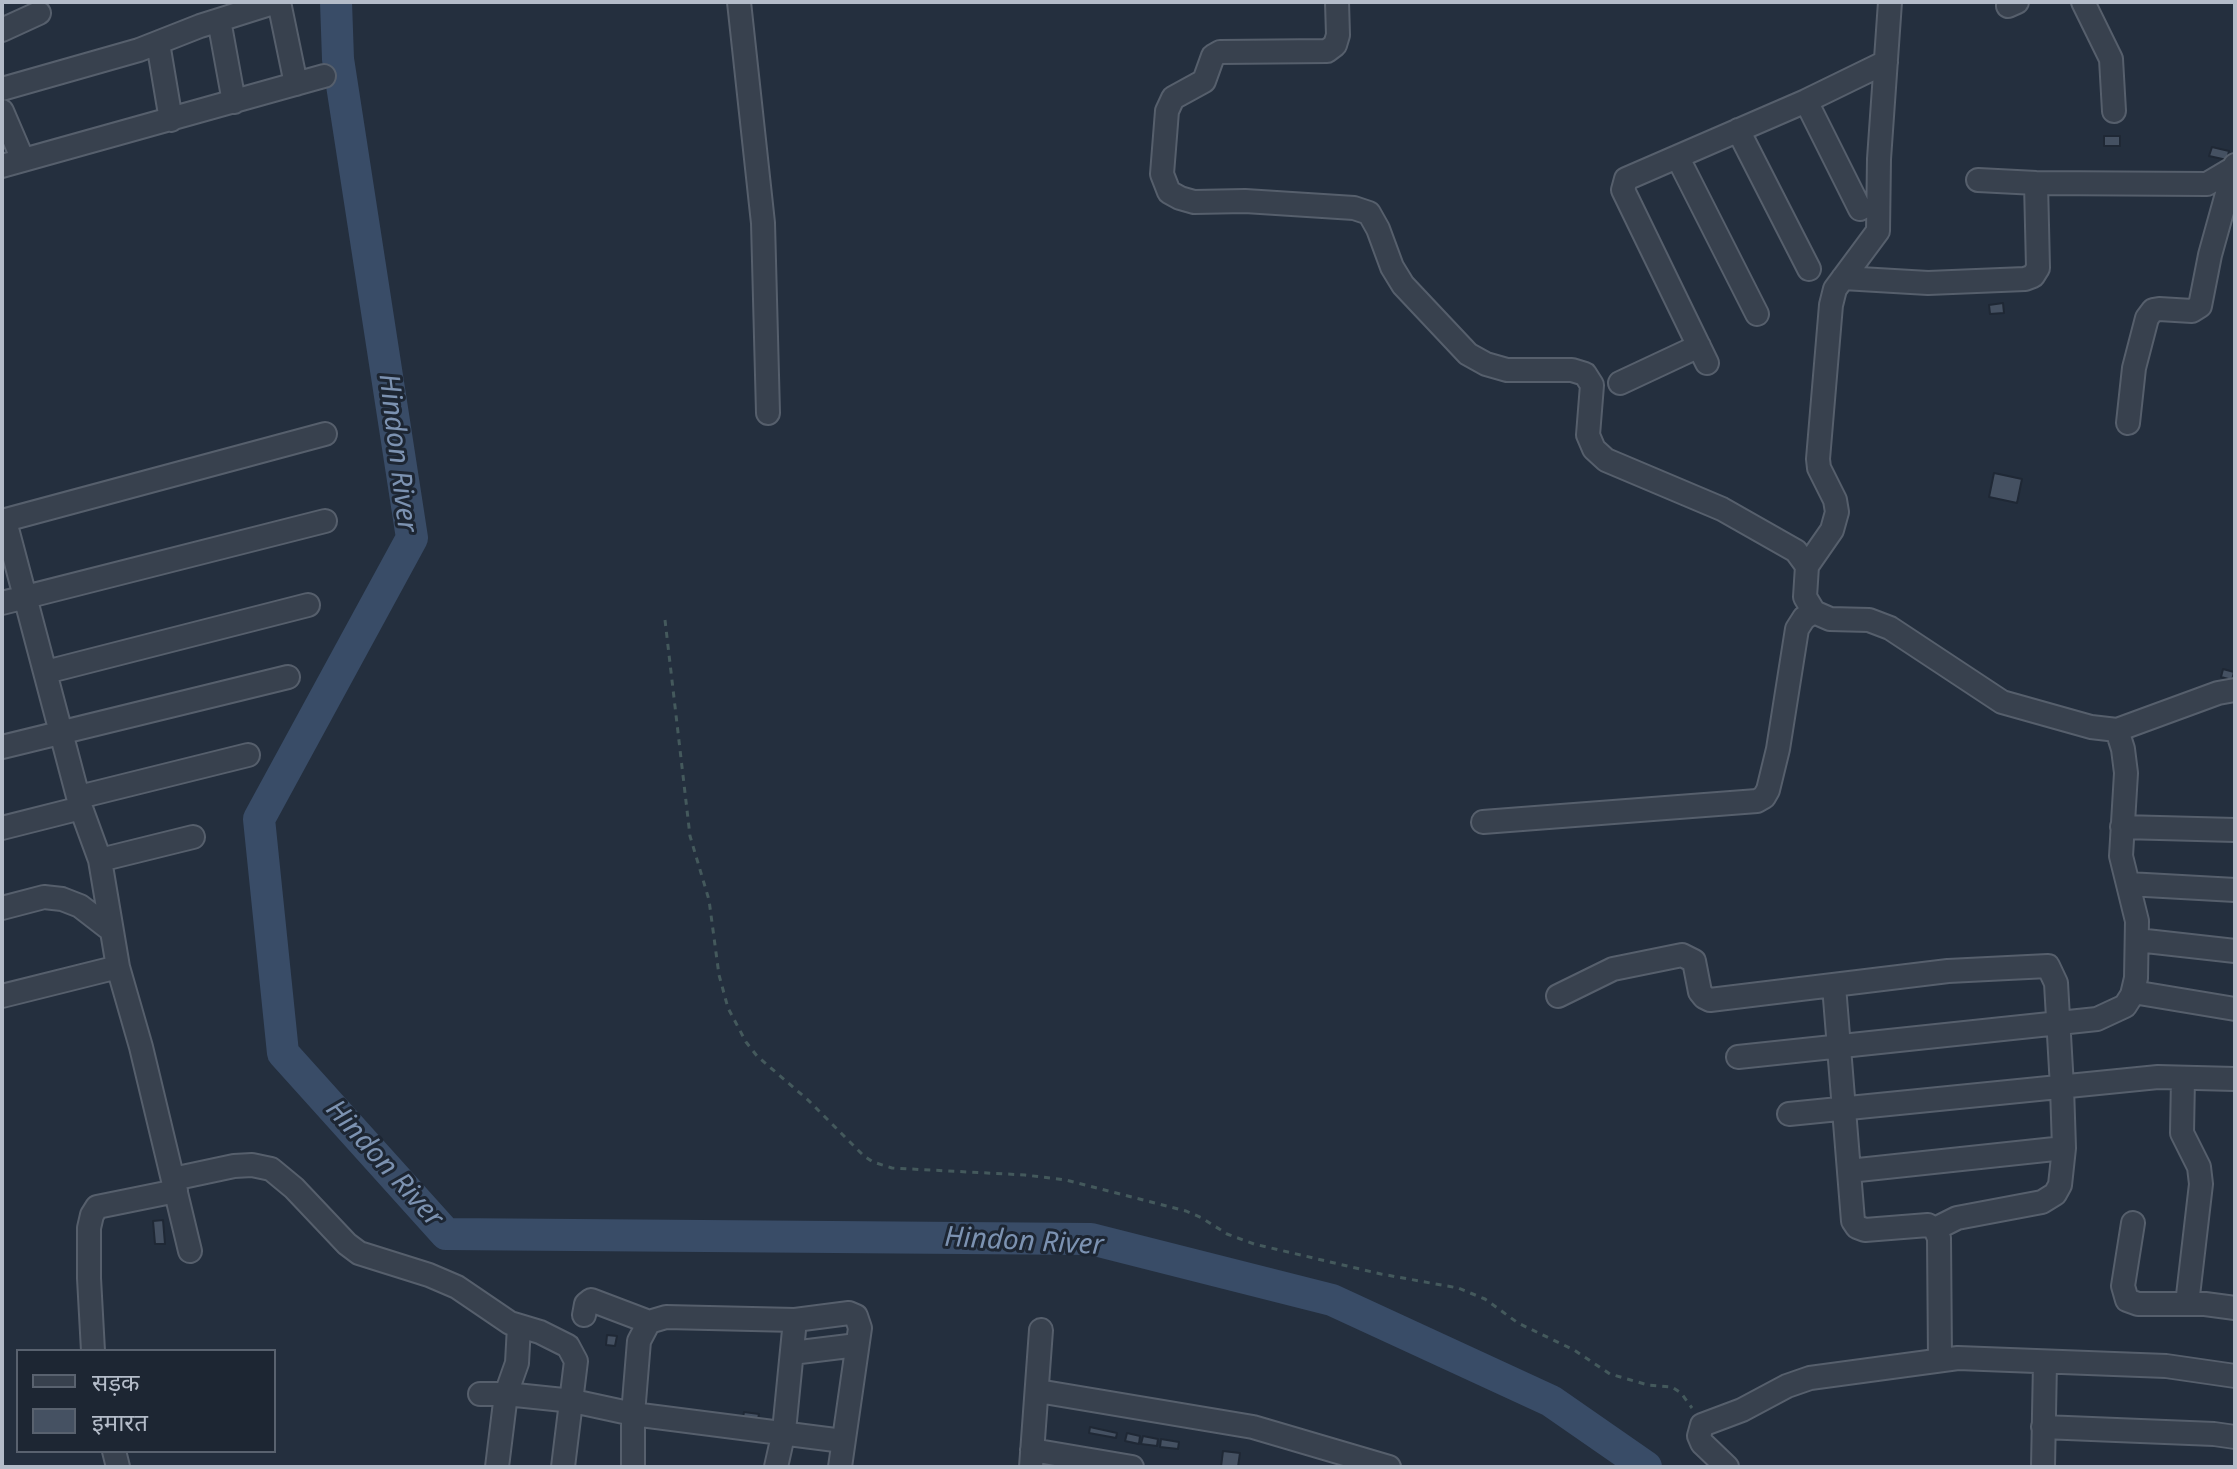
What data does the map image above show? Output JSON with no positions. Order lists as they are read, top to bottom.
{
  "water": ["Hindon River"],
  "legend": ["सड़क", "इमारत"]
}
